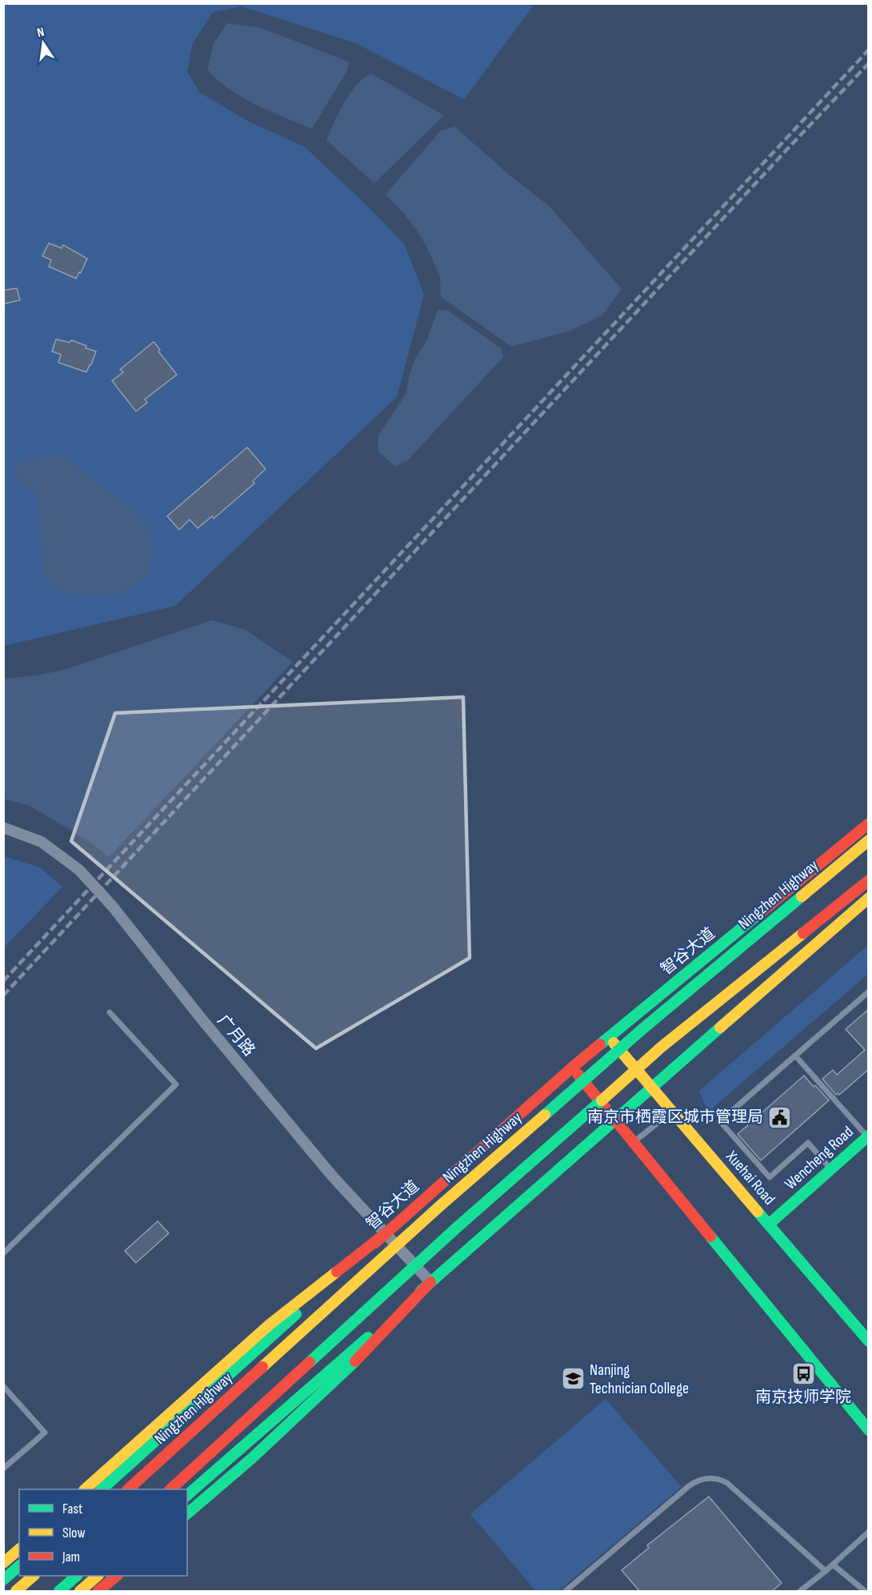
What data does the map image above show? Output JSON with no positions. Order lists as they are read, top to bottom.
{
  "streets": {
    "main road": [
      "Ningzhen Highway",
      "智谷大道",
      "Wencheng Road",
      "Xuehai Road"
    ],
    "street": ["广月路"]
  },
  "crossings": [
    ["智谷大道", "广月路"],
    ["智谷大道", "Xuehai Road"],
    ["Wencheng Road", "Xuehai Road"]
  ],
  "places": {
    "public building": ["南京市栖霞区城市管理局"],
    "bus stop": ["南京技师学院"],
    "school or university": ["Nanjing Technician College"]
  },
  "legend": ["Fast", "Slow", "Jam"],
  "north": "top"
}
